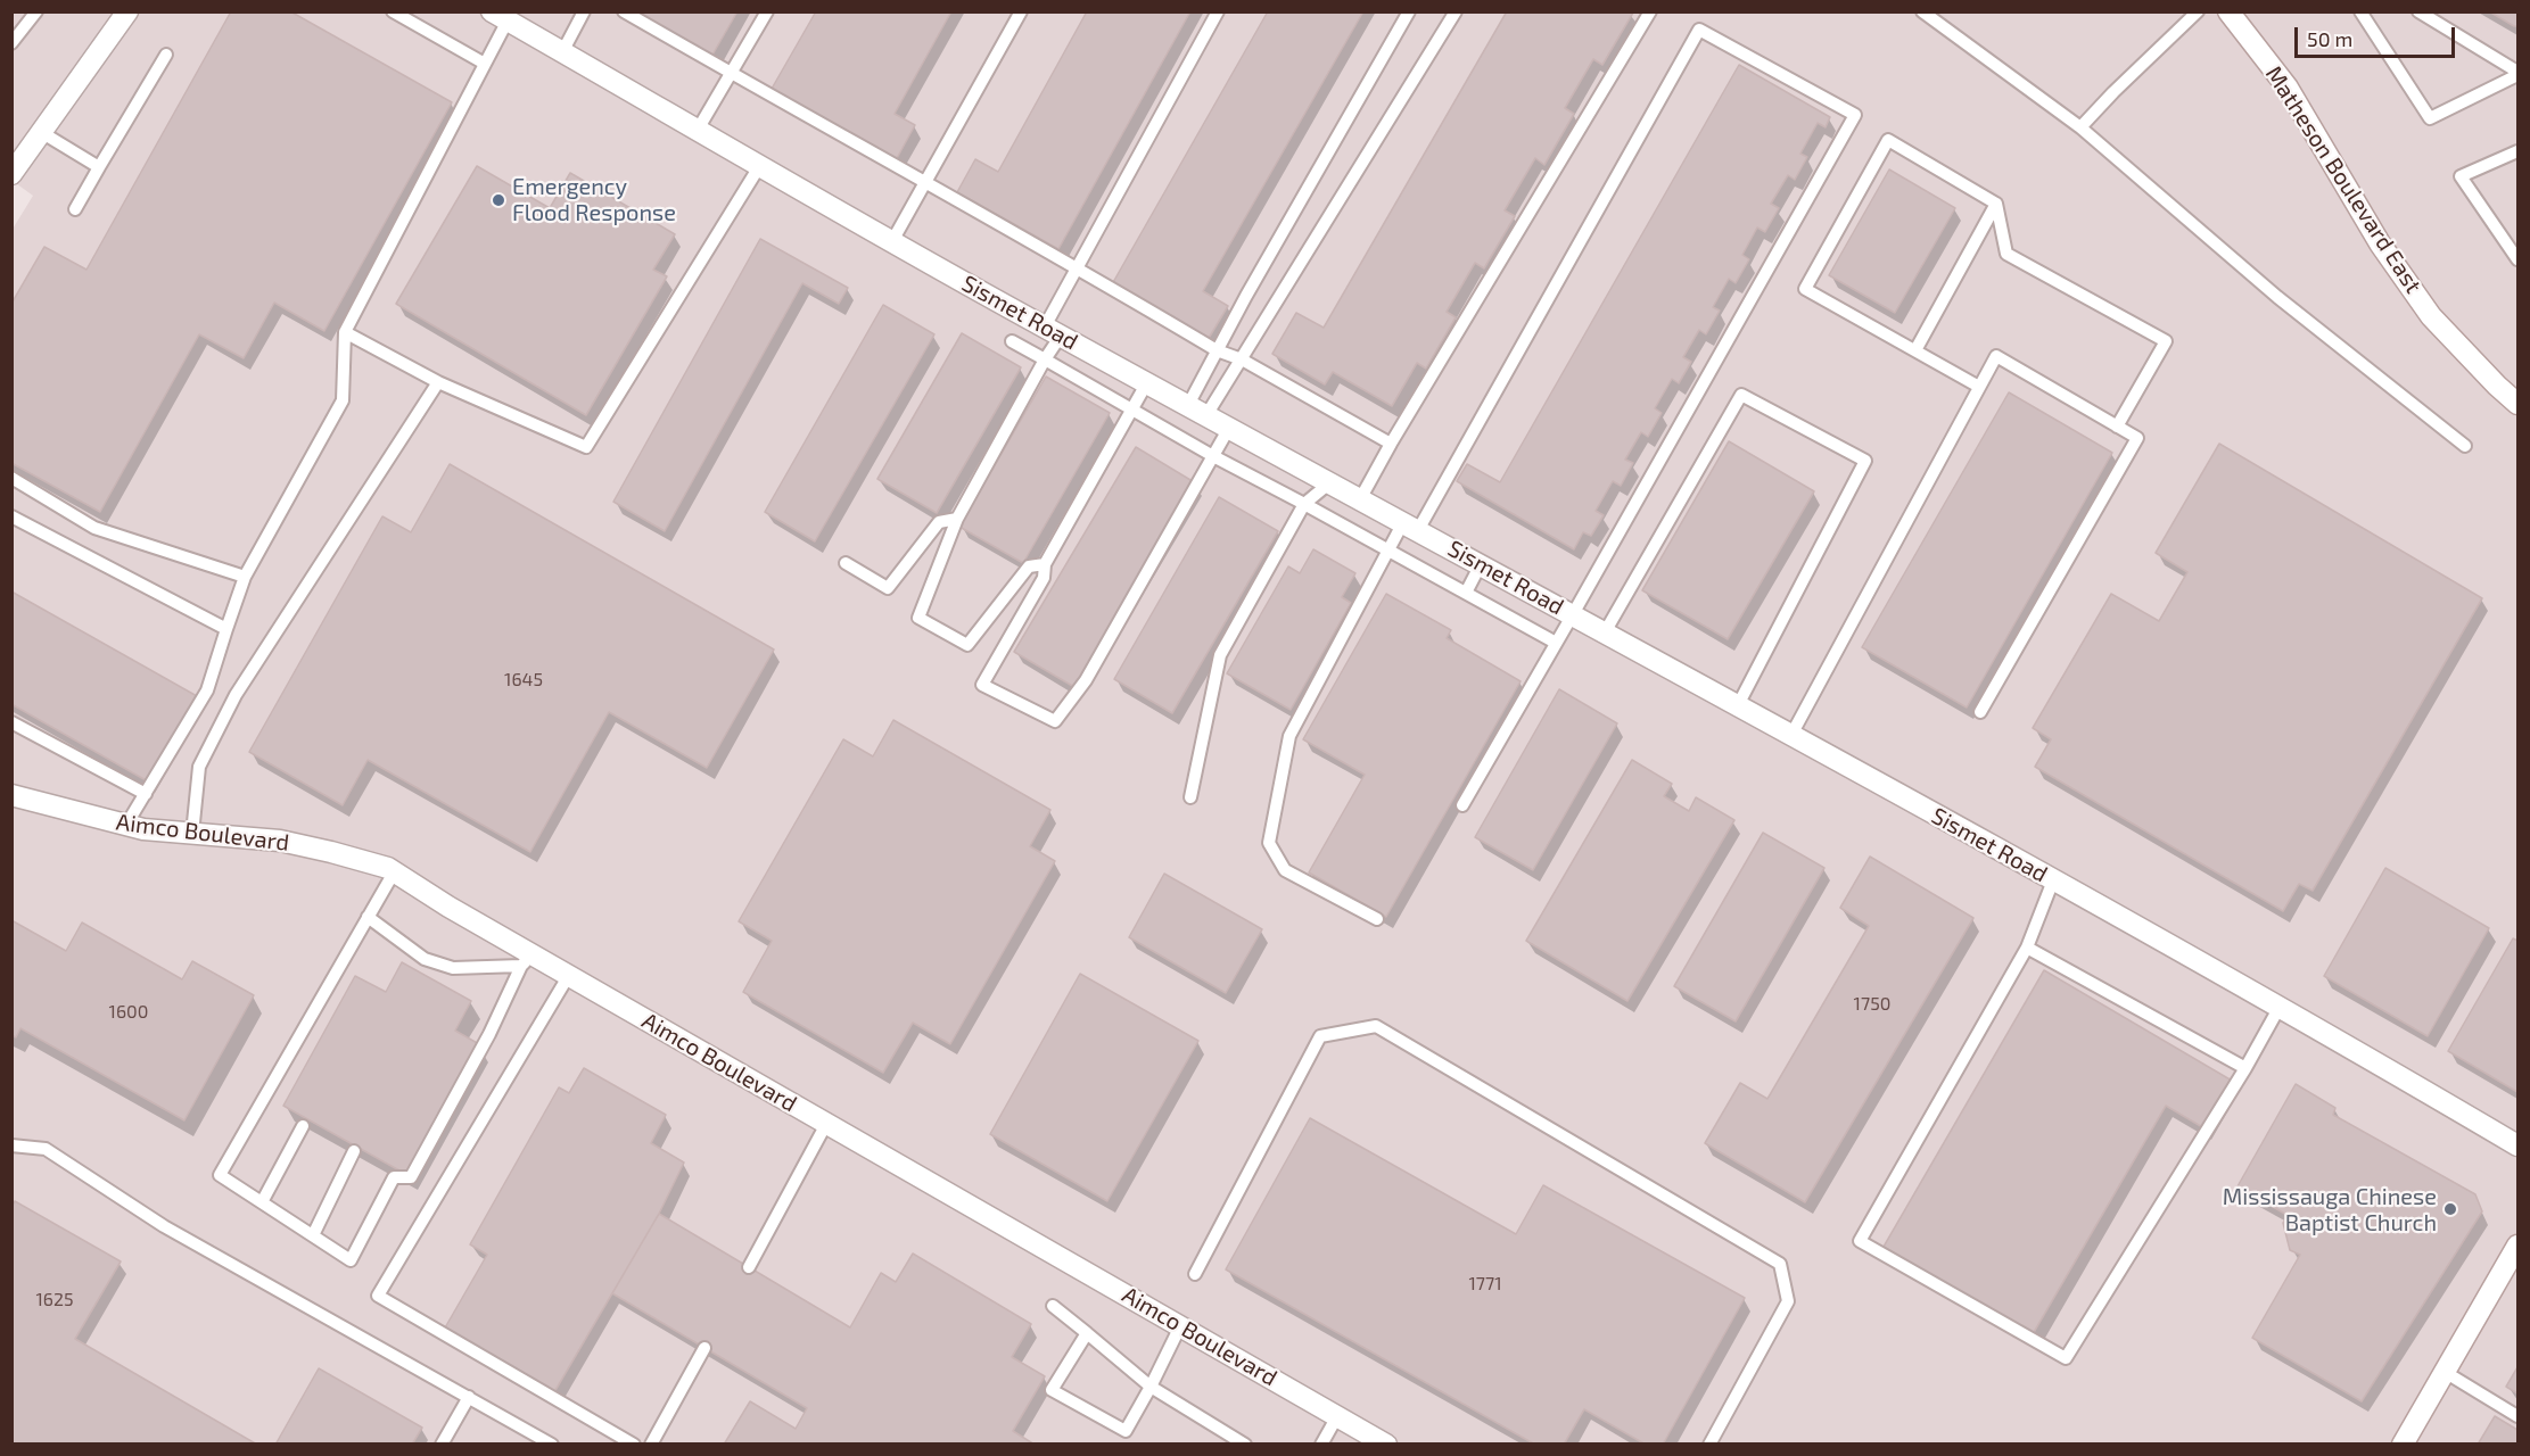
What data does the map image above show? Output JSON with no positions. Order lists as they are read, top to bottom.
{
  "streets": {
    "street": ["Matheson Boulevard East", "Sismet Road", "Aimco Boulevard"]
  },
  "places": ["Emergency Flood Response", "Mississauga Chinese Baptist Church"],
  "house_numbers": [
    "1645",
    "1750",
    "1600",
    "1771",
    "1625"
  ],
  "scale_bar": "50 m"
}
